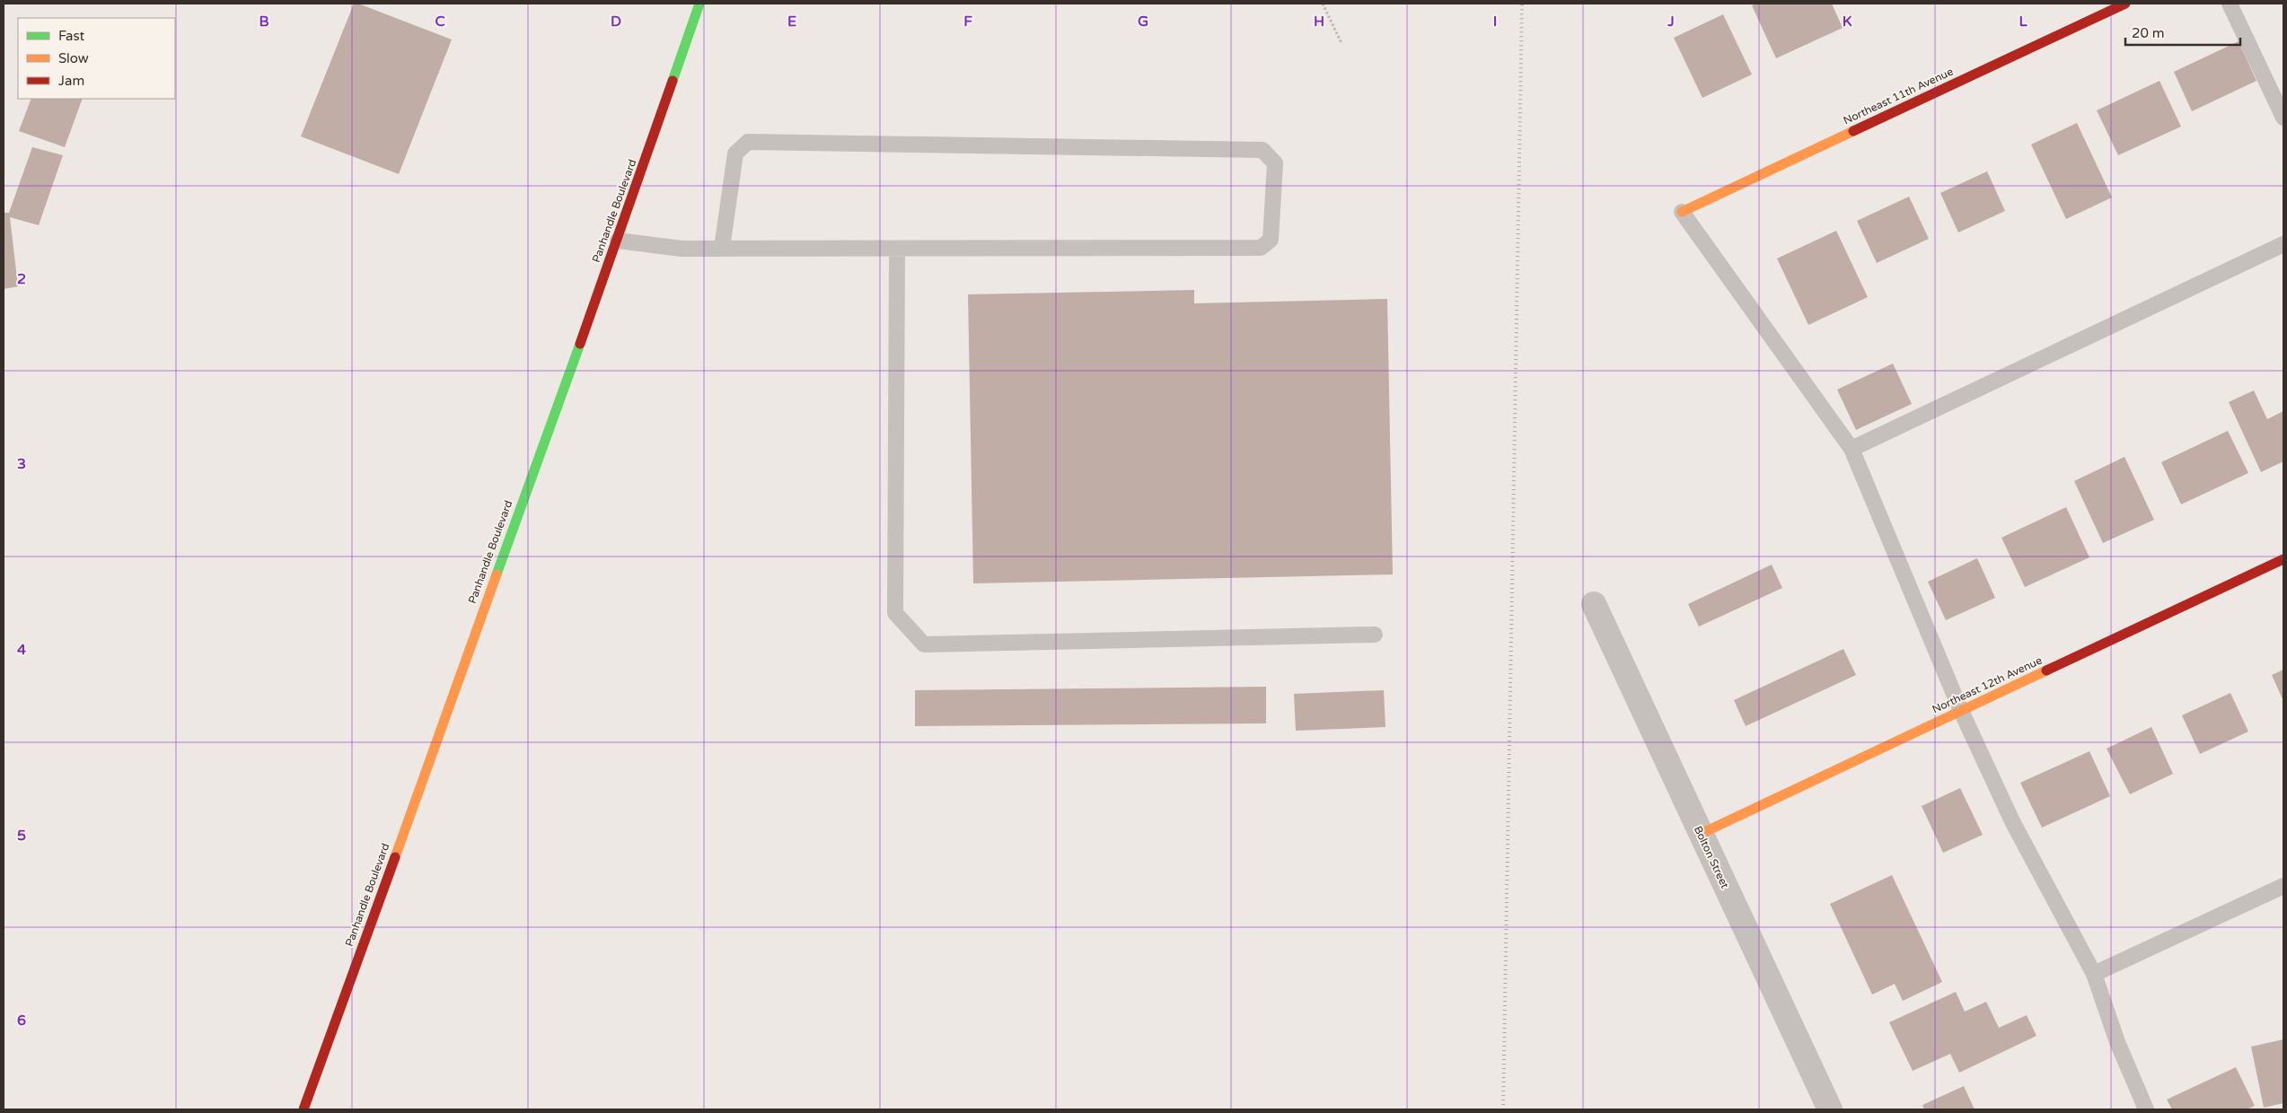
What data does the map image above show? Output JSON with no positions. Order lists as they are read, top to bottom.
{
  "streets": {
    "street": [
      "Northeast 11th Avenue",
      "Panhandle Boulevard",
      "Northeast 12th Avenue",
      "Bolton Street"
    ]
  },
  "crossings": [
    ["Northeast 12th Avenue", "Bolton Street"]
  ],
  "legend": ["Fast", "Slow", "Jam"],
  "scale_bar": "20 m",
  "grid": {
    "columns": [
      "B",
      "C",
      "D",
      "E",
      "F",
      "G",
      "H",
      "I",
      "J",
      "K",
      "L"
    ],
    "rows": [
      "2",
      "3",
      "4",
      "5",
      "6"
    ]
  }
}
